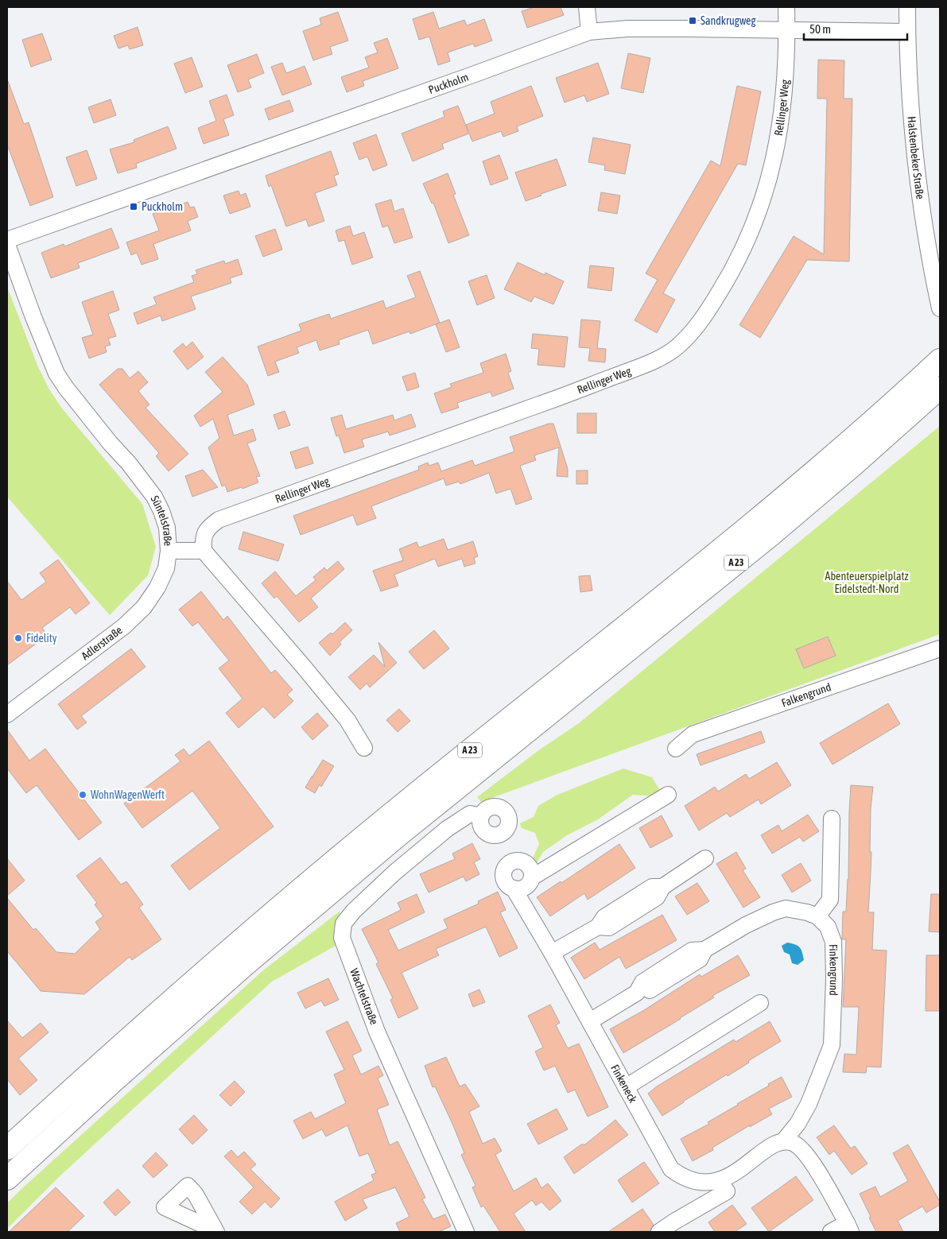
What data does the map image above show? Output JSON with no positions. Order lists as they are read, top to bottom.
{
  "streets": {
    "highway": ["A 23"],
    "street": [
      "Puckholm",
      "Rellinger Weg",
      "Halstenbeker Straße",
      "Süntelstraße",
      "Adlerstraße",
      "Falkengrund",
      "Finkengrund",
      "Wachtelstraße",
      "Finkeneck"
    ]
  },
  "crossings": [
    ["Puckholm", "Rellinger Weg"],
    ["Puckholm", "Halstenbeker Straße"],
    ["Rellinger Weg", "Süntelstraße"],
    ["Süntelstraße", "Adlerstraße"],
    ["Finkengrund", "Finkeneck"]
  ],
  "parks": ["Abenteuerspielplatz Eidelstedt-Nord"],
  "places": {
    "transit": ["Sandkrugweg", "Puckholm"],
    "other": ["Fidelity", "WohnWagenWerft"]
  },
  "scale_bar": "50 m"
}
